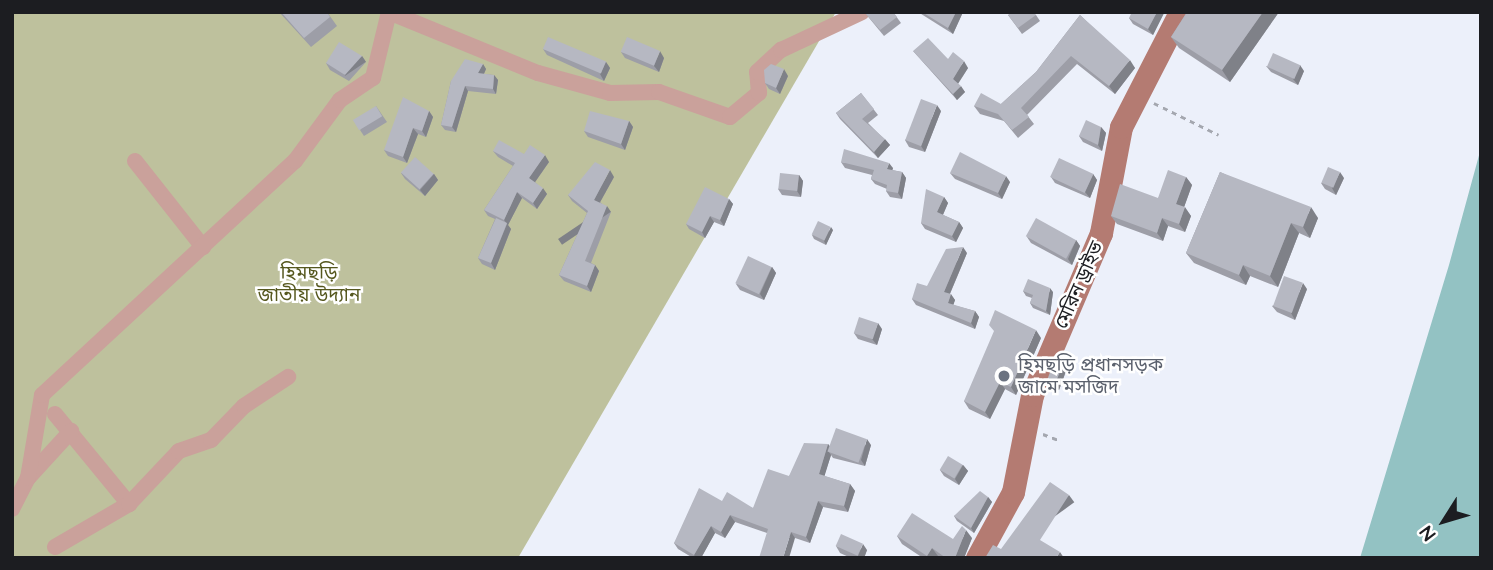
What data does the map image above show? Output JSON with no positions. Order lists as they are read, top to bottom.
{
  "streets": {
    "main road": ["মেরিন ড্রাইভ"]
  },
  "parks": ["হিমছড়ি জাতীয় উদ্যান"],
  "places": ["হিমছড়ি প্রধানসড়ক জামে মসজিদ"],
  "north": "bottom left"
}
